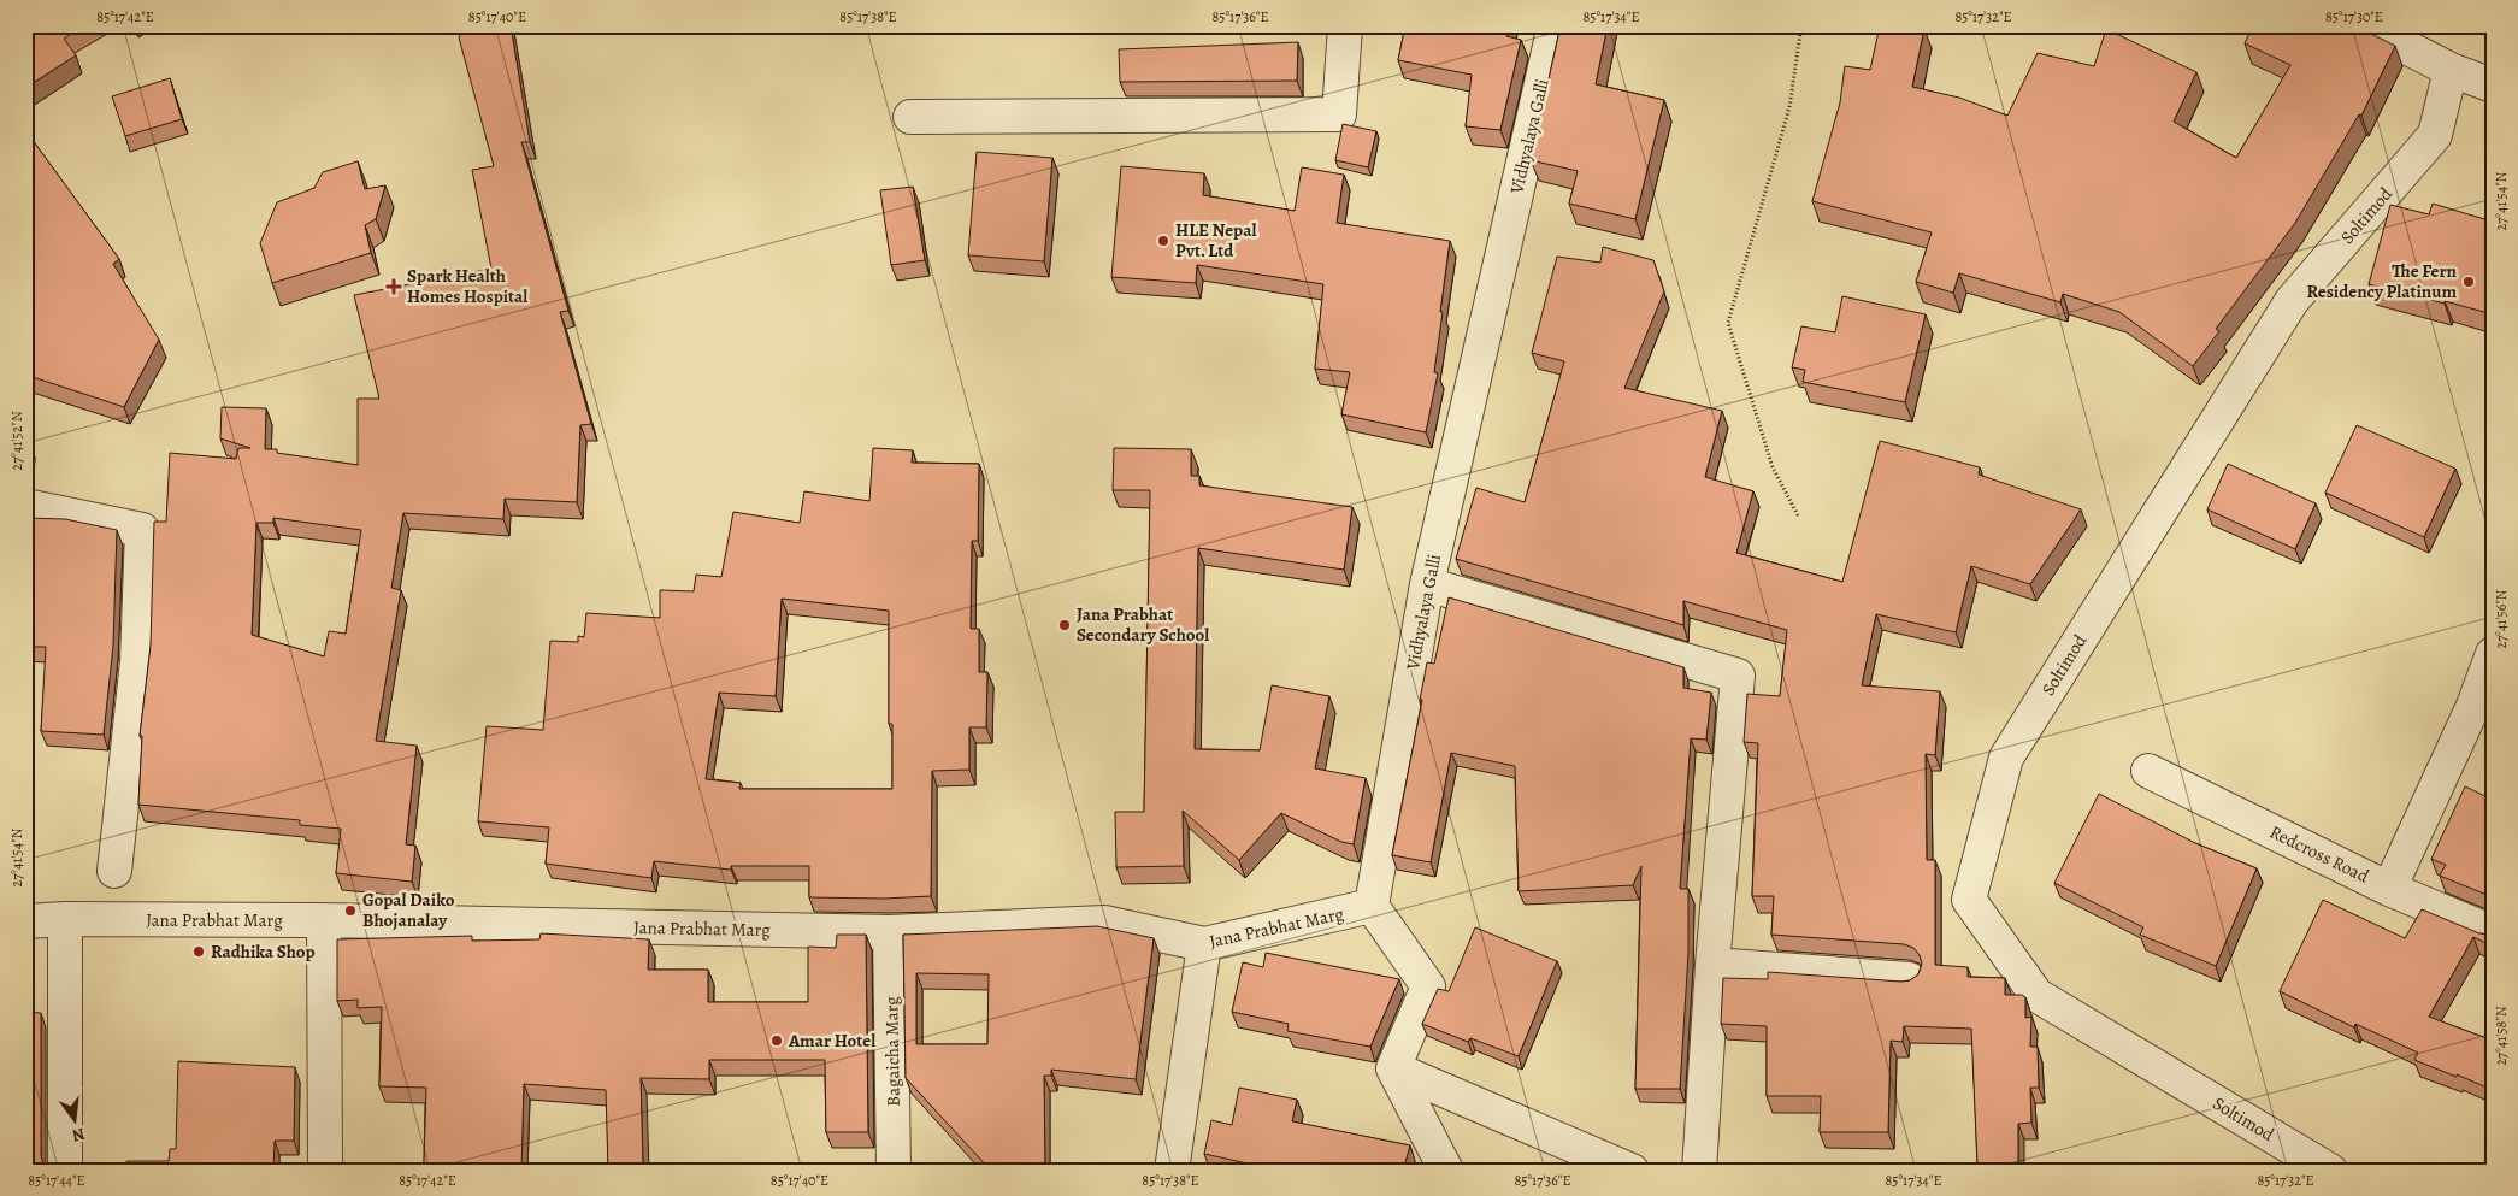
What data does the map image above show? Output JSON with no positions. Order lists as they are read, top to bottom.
{
  "streets": {
    "street": [
      "Vidhyalaya Galli",
      "Soltimod",
      "Redcross Road",
      "Jana Prabhat Marg",
      "Bagaicha Marg"
    ]
  },
  "crossings": [
    ["Vidhyalaya Galli", "Jana Prabhat Marg"],
    ["Jana Prabhat Marg", "Bagaicha Marg"]
  ],
  "places": {
    "other": [
      "HLE Nepal Pvt. Ltd",
      "The Fern Residency Platinum",
      "Jana Prabhat Secondary School",
      "Gopal Daiko Bhojanalay",
      "Radhika Shop",
      "Amar Hotel"
    ],
    "health": ["Spark Health Homes Hospital"]
  },
  "north": "bottom",
  "coordinates": [
    "85°17'42\"E",
    "85°17'40\"E",
    "85°17'38\"E",
    "85°17'36\"E",
    "85°17'34\"E",
    "85°17'32\"E",
    "85°17'30\"E",
    "27°41'54\"N",
    "27°41'52\"N",
    "27°41'56\"N",
    "27°41'58\"N",
    "85°17'44\"E"
  ]
}
